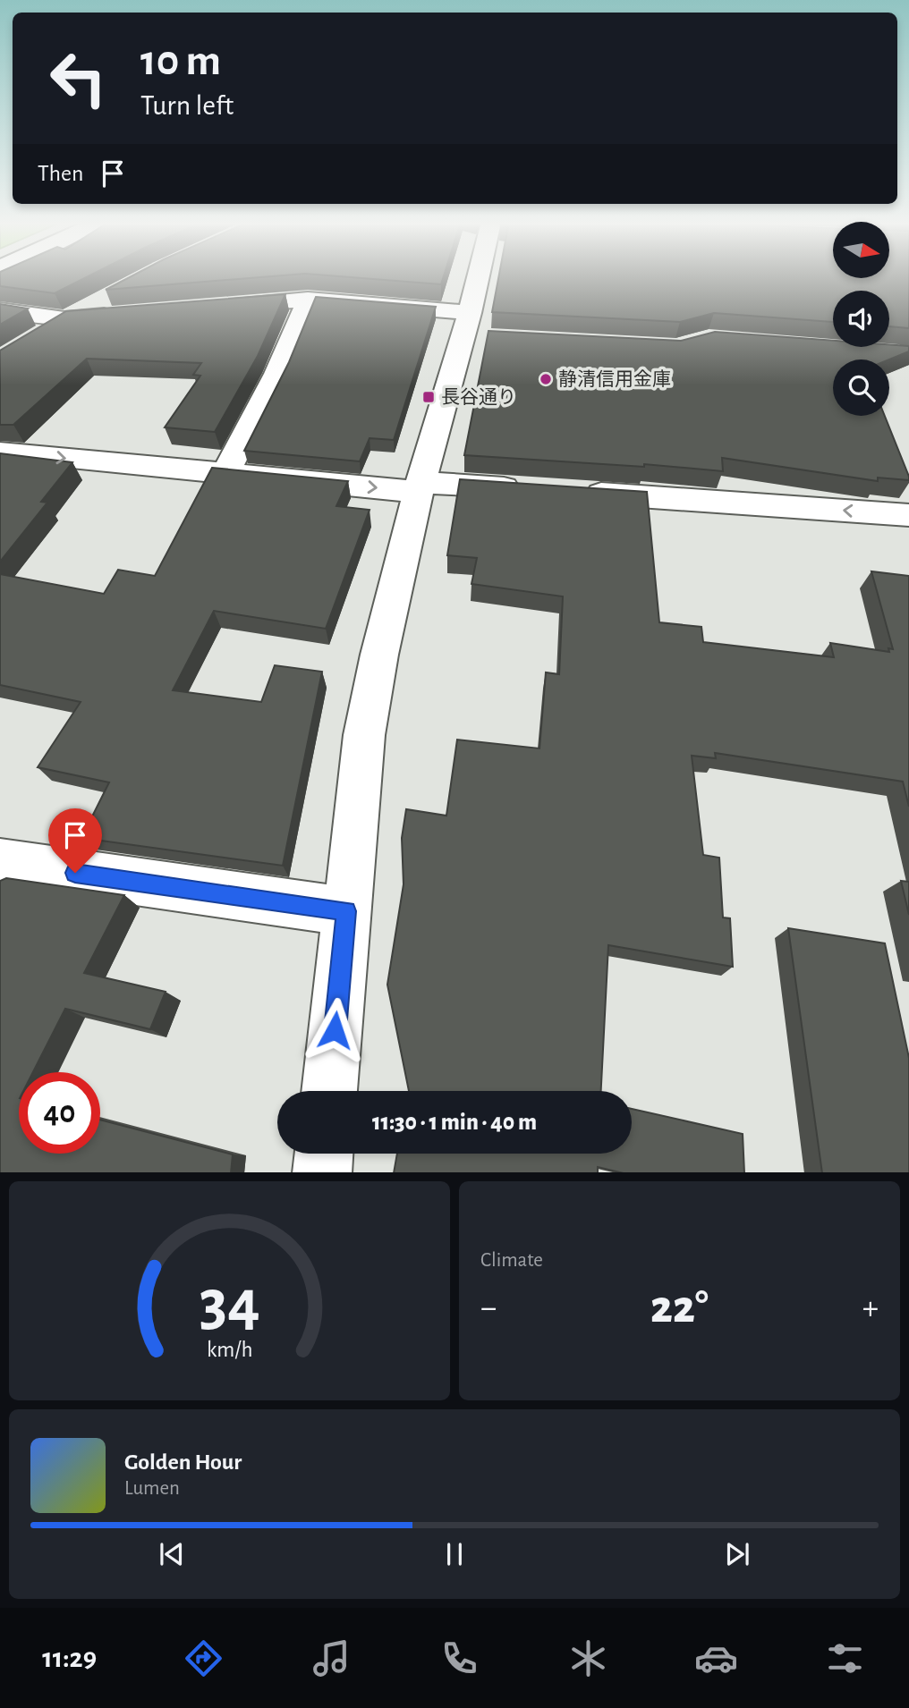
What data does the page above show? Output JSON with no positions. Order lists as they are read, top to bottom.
{
  "places": {
    "other": ["静清信用金庫"],
    "transit": ["長谷通り"]
  },
  "north": "right",
  "page": {
    "turn": ["10 m", "Turn left"],
    "then": "Then",
    "limit": "40",
    "trip": "11:30 · 1 min · 40 m",
    "tile": "Climate",
    "heat": ["−", "22°", "+"],
    "song": ["Golden Hour", "Lumen"],
    "tabs": "11:29",
    "gauge": ["34", "km/h"]
  }
}
